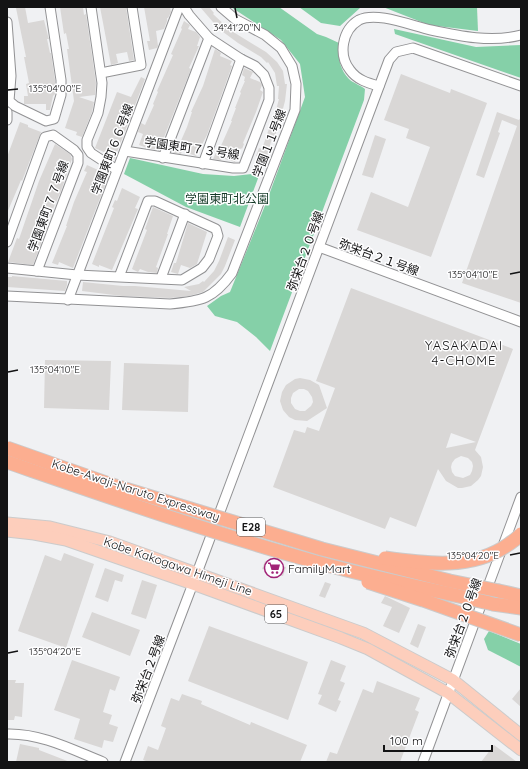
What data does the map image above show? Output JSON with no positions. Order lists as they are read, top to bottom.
{
  "streets": {
    "highway": ["Kobe-Awaji-Naruto Expressway", "E28"],
    "main road": ["Kobe Kakogawa Himeji Line", "65"],
    "street": [
      "学園１１号線",
      "学園東町７３号線",
      "学園東町６６号線",
      "学園東町７７号線",
      "弥栄台２０号線",
      "弥栄台２１号線",
      "弥栄台２号線"
    ]
  },
  "crossings": [
    ["学園１１号線", "学園東町６６号線"],
    ["学園東町７３号線", "学園東町６６号線"],
    ["弥栄台２０号線", "弥栄台２１号線"],
    ["弥栄台２０号線", "Kobe Kakogawa Himeji Line"],
    ["弥栄台２０号線", "弥栄台２号線"],
    ["Kobe Kakogawa Himeji Line", "弥栄台２号線"]
  ],
  "districts": ["YASAKADAI 4-CHOME"],
  "parks": ["学園東町北公園"],
  "places": {
    "supermarket": ["FamilyMart"]
  },
  "scale_bar": "100 m",
  "coordinates": [
    "34°41'20\"N",
    "135°04'00\"E",
    "135°04'10\"E",
    "135°04'20\"E"
  ]
}
